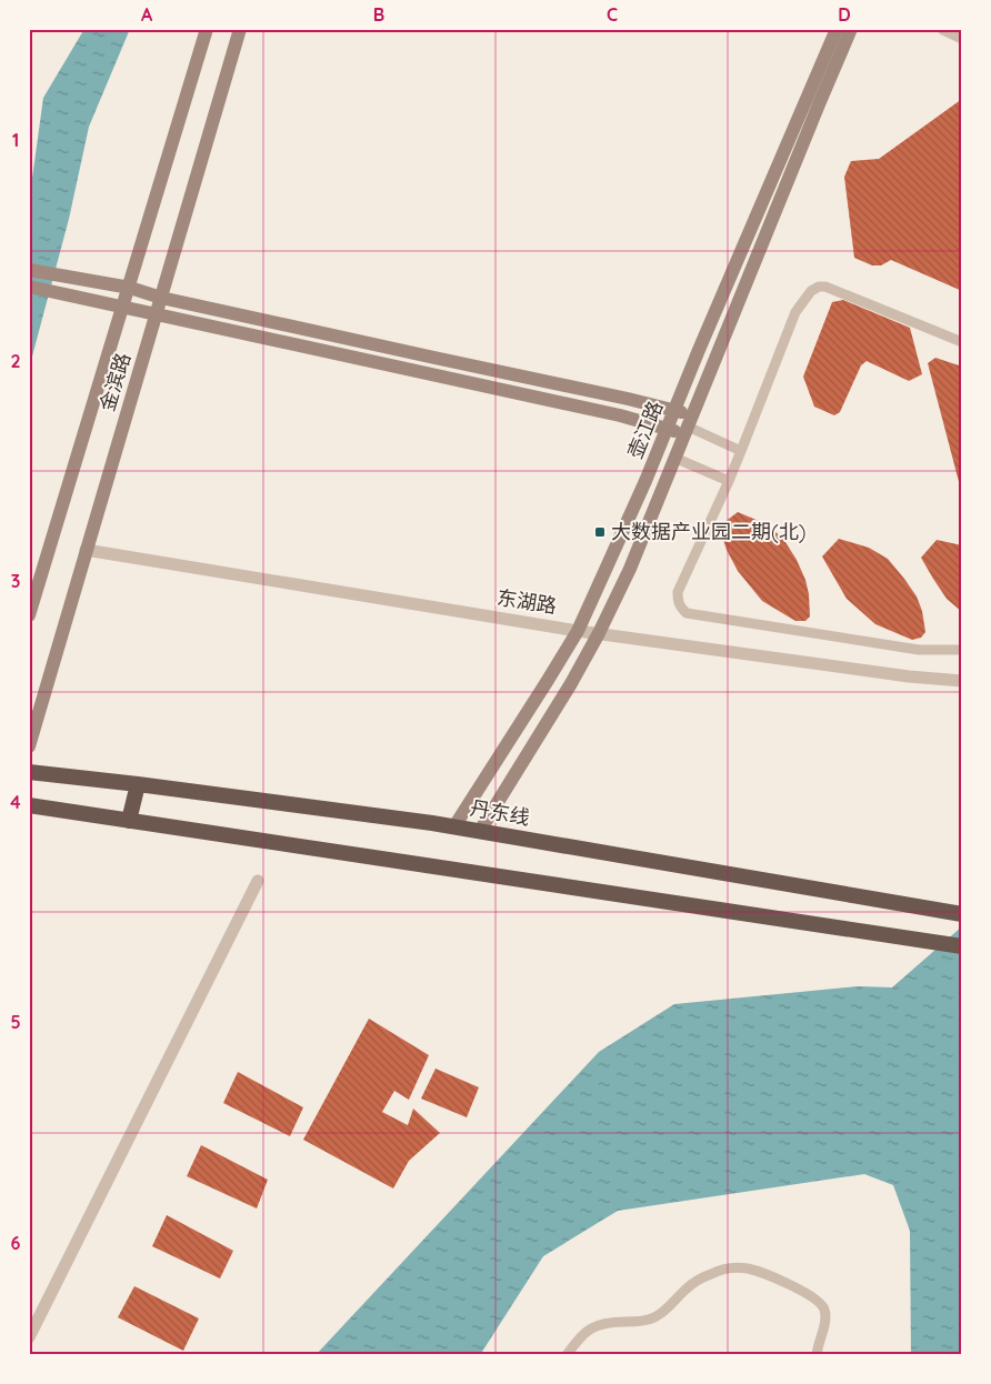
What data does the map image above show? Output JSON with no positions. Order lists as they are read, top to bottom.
{
  "streets": {
    "highway": ["丹东线"],
    "main road": ["金滨路", "壶江路"],
    "street": ["东湖路"]
  },
  "crossings": [
    ["金滨路", "东湖路"],
    ["壶江路", "东湖路"],
    ["壶江路", "丹东线"]
  ],
  "places": {
    "transit": ["大数据产业园二期(北)"]
  },
  "grid": {
    "columns": [
      "A",
      "B",
      "C",
      "D"
    ],
    "rows": [
      "1",
      "2",
      "3",
      "4",
      "5",
      "6"
    ]
  }
}
